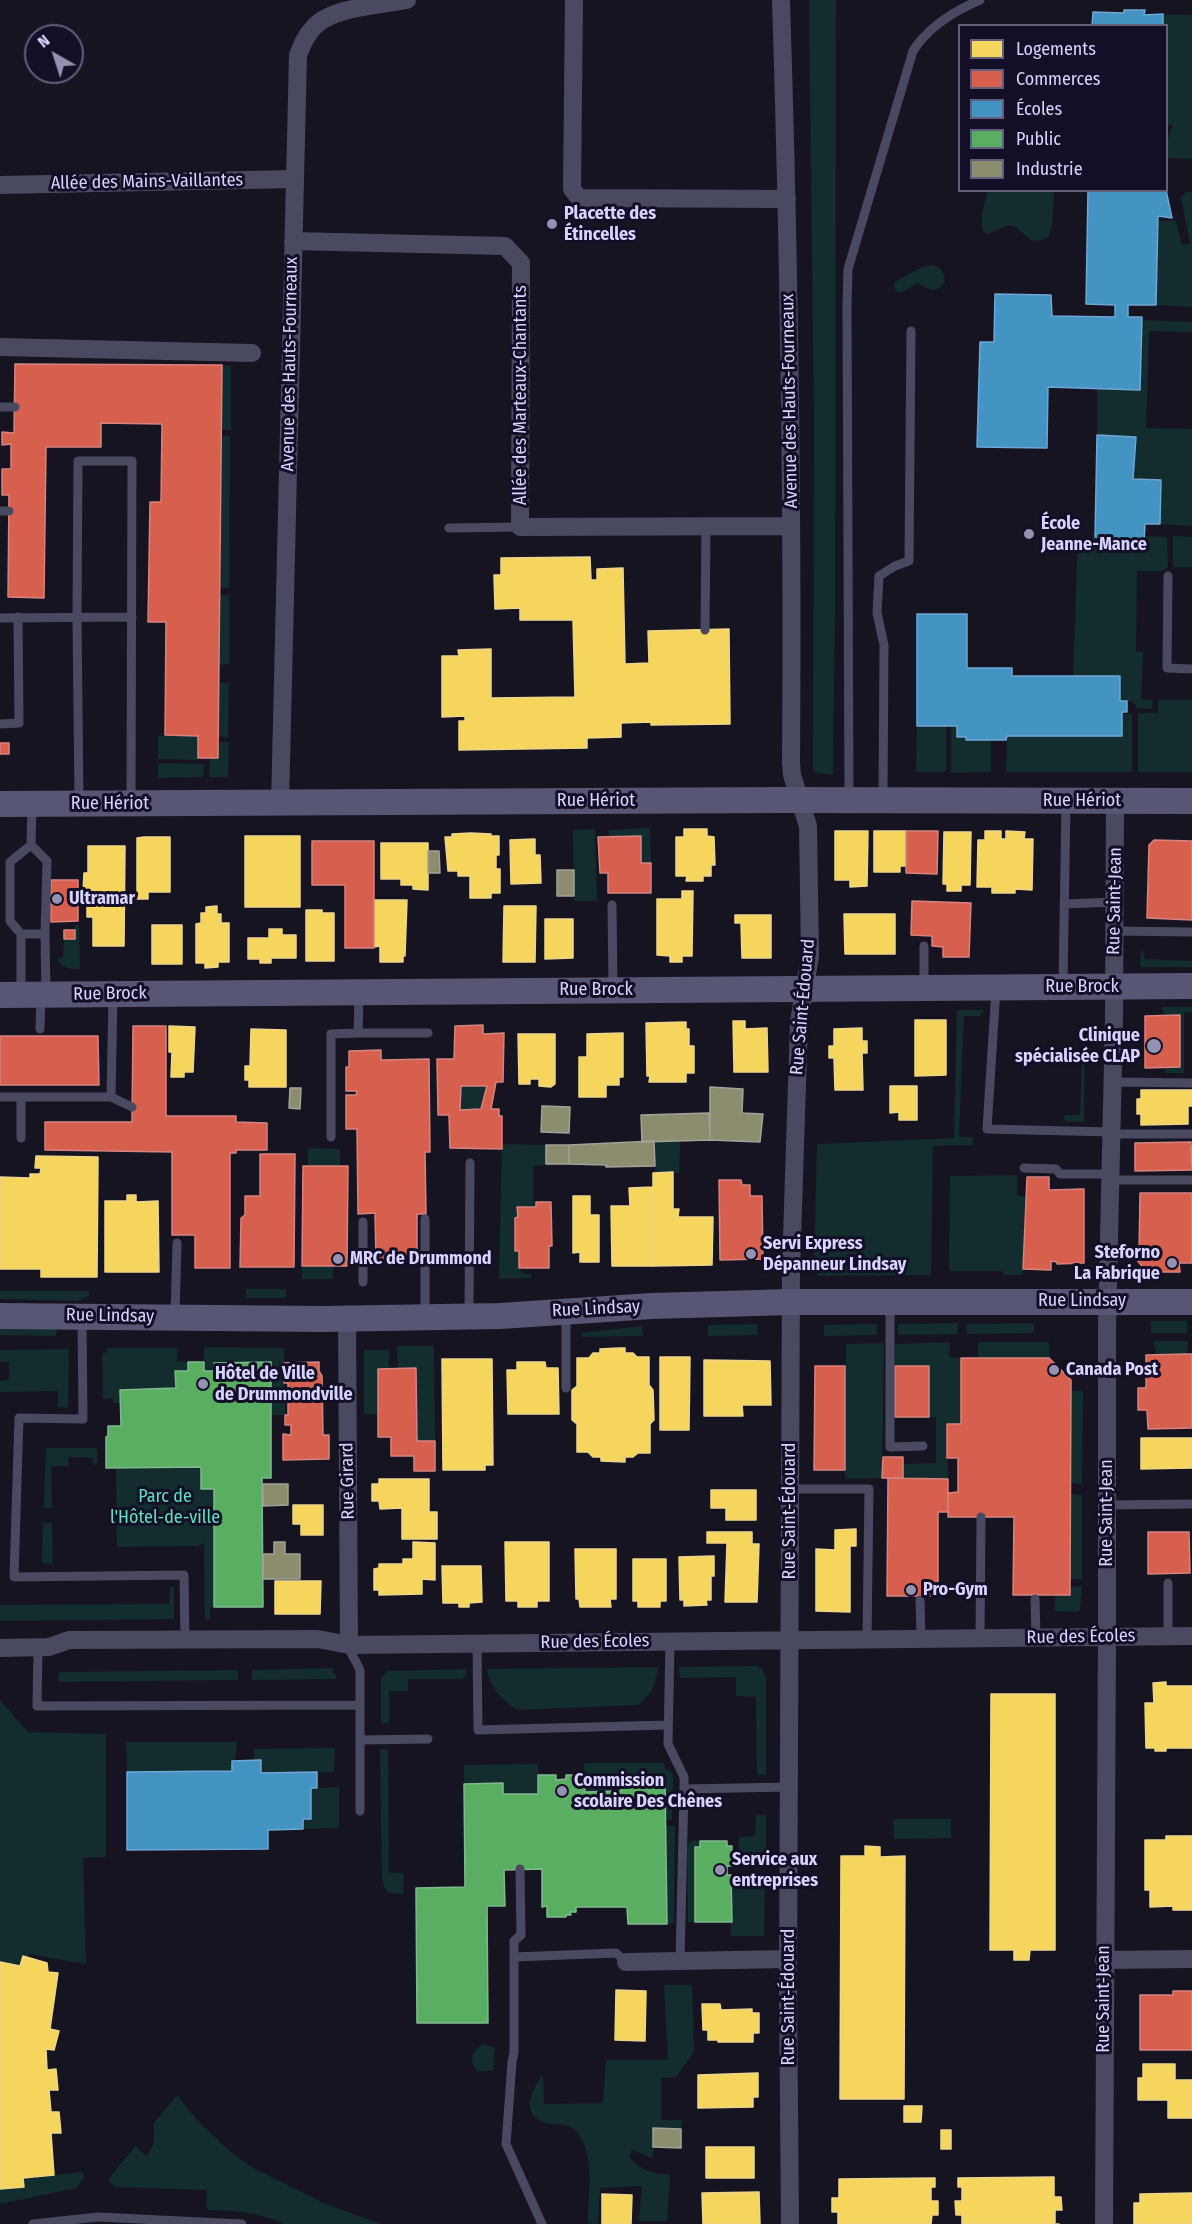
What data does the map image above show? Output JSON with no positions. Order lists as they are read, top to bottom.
{
  "streets": {
    "street": [
      "Allée des Mains-Vaillantes",
      "Avenue des Hauts-Fourneaux",
      "Allée des Marteaux-Chantants",
      "Rue Hériot",
      "Rue Saint-Jean",
      "Rue Brock",
      "Rue Saint-Édouard",
      "Rue Lindsay",
      "Rue Girard",
      "Rue des Écoles"
    ]
  },
  "crossings": [
    ["Allée des Mains-Vaillantes", "Avenue des Hauts-Fourneaux"],
    ["Avenue des Hauts-Fourneaux", "Allée des Marteaux-Chantants"],
    ["Avenue des Hauts-Fourneaux", "Rue Hériot"],
    ["Avenue des Hauts-Fourneaux", "Rue Saint-Édouard"],
    ["Rue Hériot", "Rue Saint-Jean"],
    ["Rue Hériot", "Rue Saint-Édouard"],
    ["Rue Saint-Jean", "Rue Brock"],
    ["Rue Saint-Jean", "Rue Lindsay"],
    ["Rue Saint-Jean", "Rue des Écoles"],
    ["Rue Brock", "Rue Saint-Édouard"],
    ["Rue Saint-Édouard", "Rue Lindsay"],
    ["Rue Saint-Édouard", "Rue des Écoles"],
    ["Rue Lindsay", "Rue Girard"],
    ["Rue Girard", "Rue des Écoles"]
  ],
  "parks": ["Parc de l'Hôtel-de-ville"],
  "places": [
    "Placette des Étincelles",
    "École Jeanne-Mance",
    "Ultramar",
    "Clinique spécialisée CLAP",
    "Servi Express Dépanneur Lindsay",
    "MRC de Drummond",
    "Steforno La Fabrique",
    "Canada Post",
    "Hôtel de Ville de Drummondville",
    "Pro-Gym",
    "Commission scolaire Des Chênes",
    "Service aux entreprises"
  ],
  "legend": [
    "Logements",
    "Commerces",
    "Écoles",
    "Public",
    "Industrie"
  ],
  "north": "top left"
}
